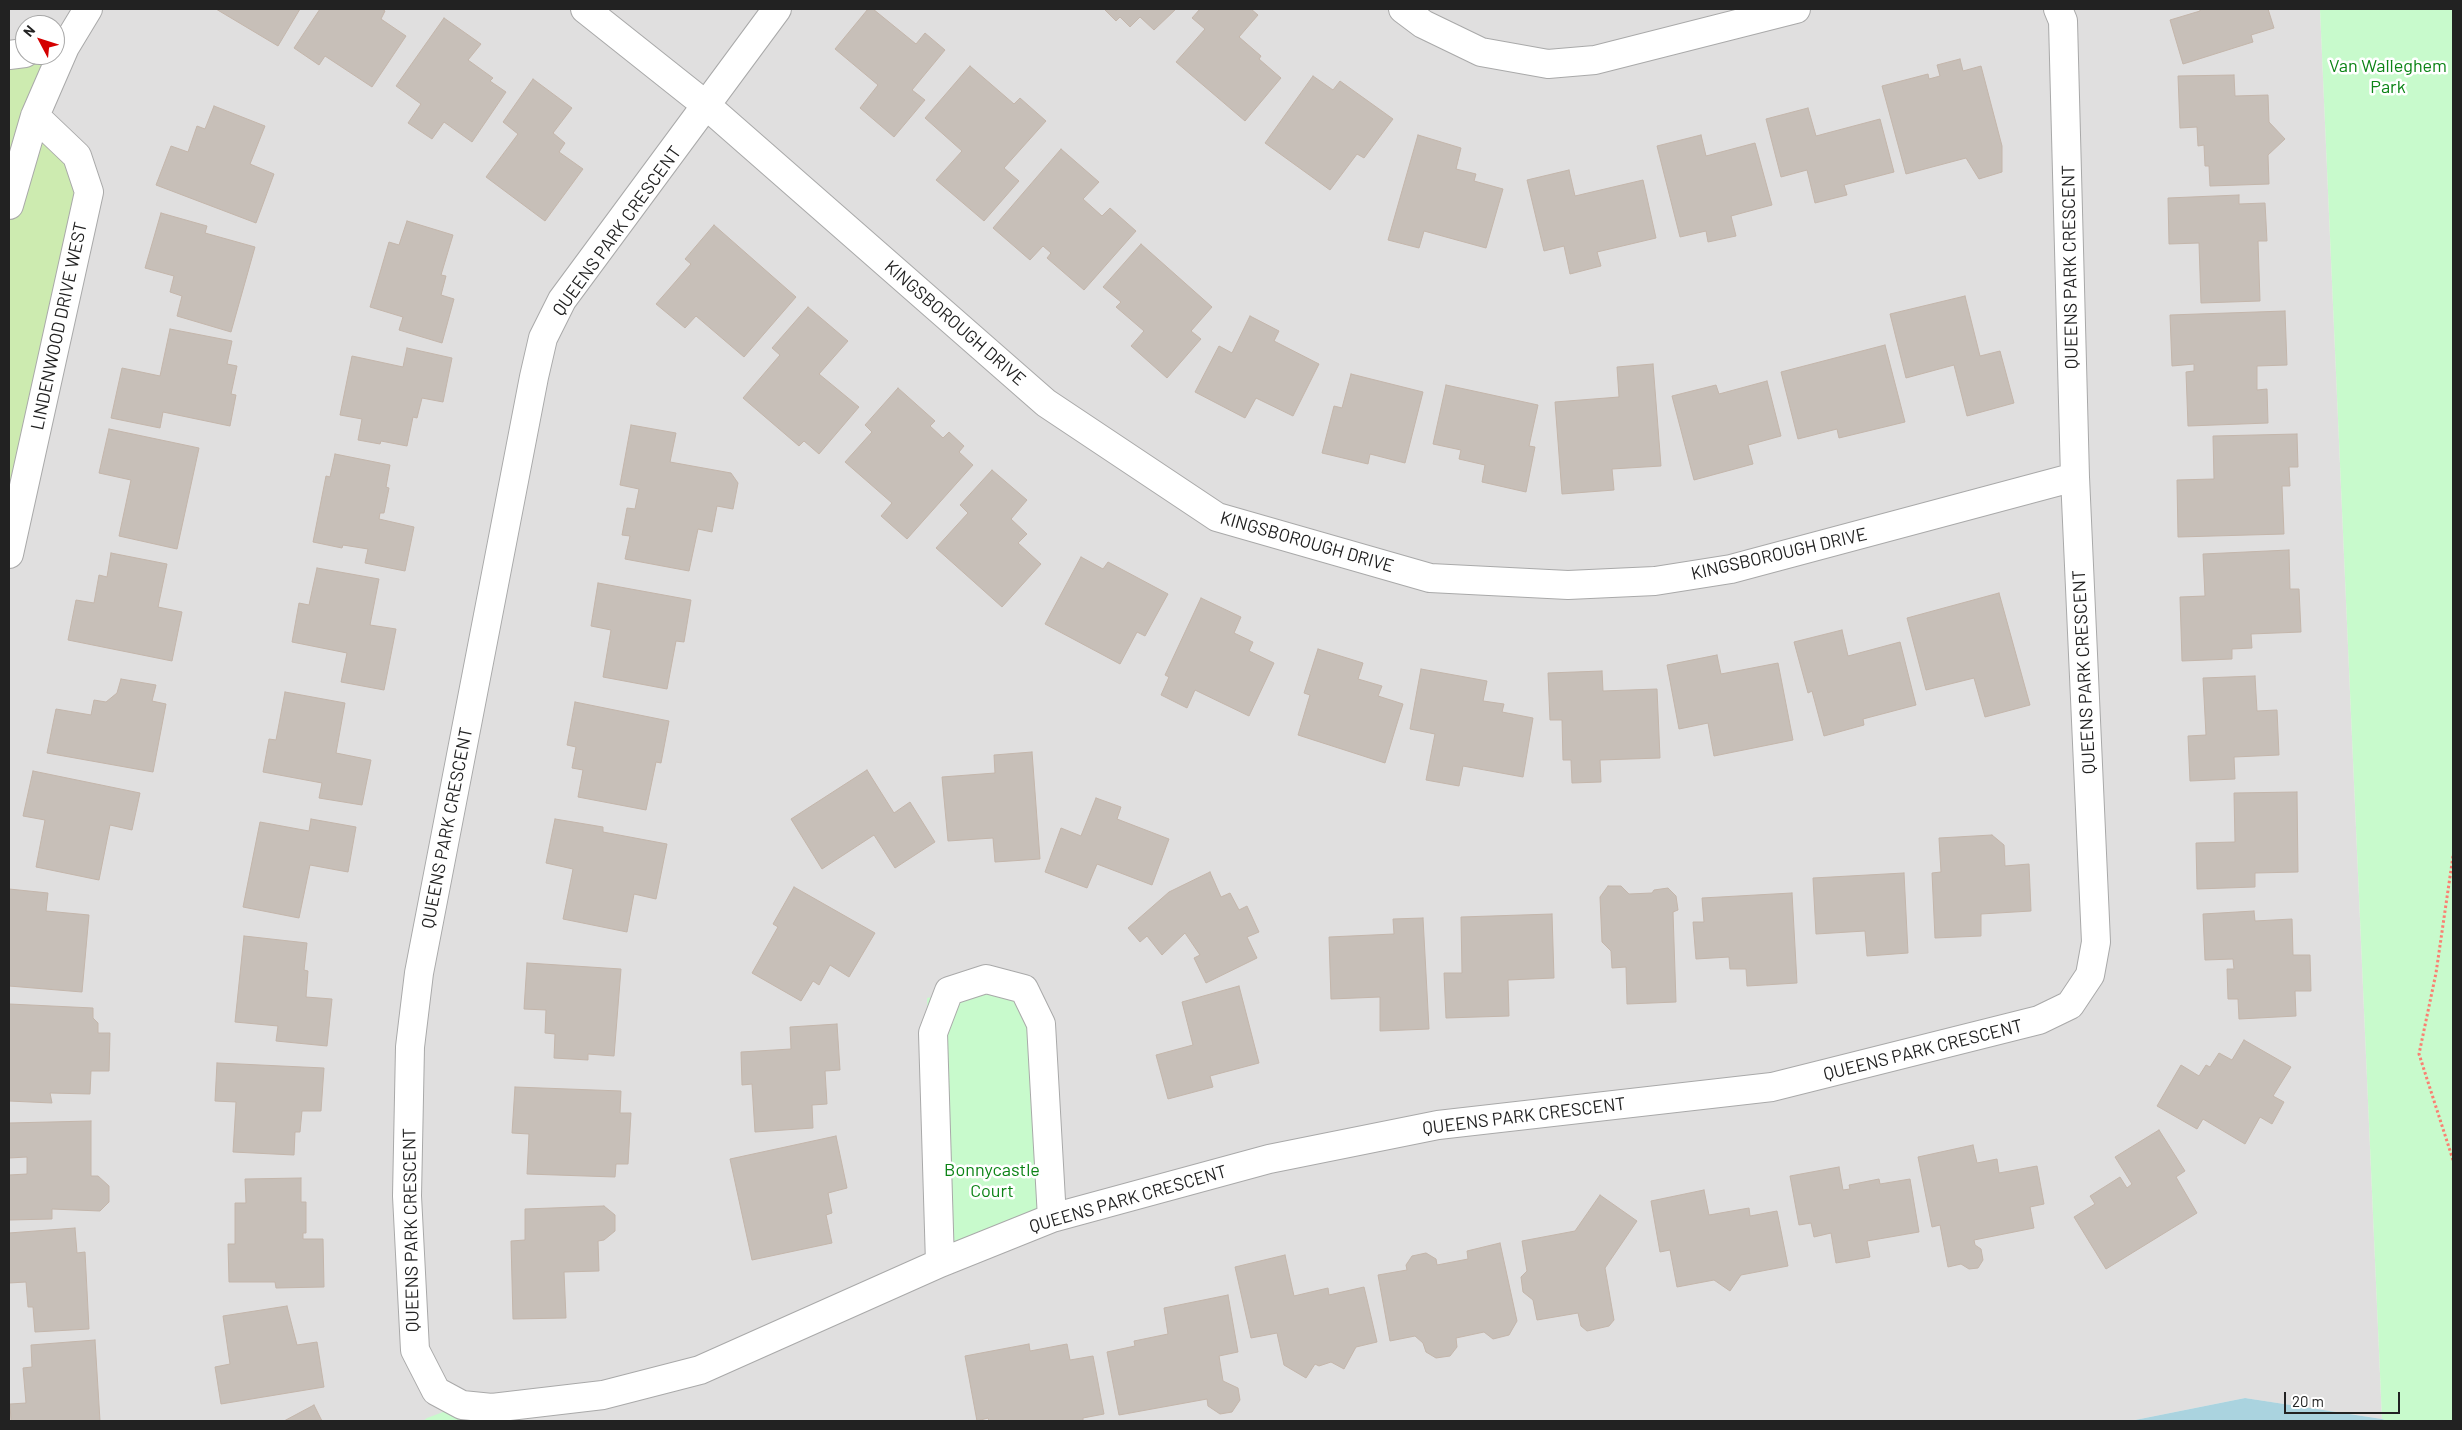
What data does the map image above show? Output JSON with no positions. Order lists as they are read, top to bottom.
{
  "streets": {
    "street": ["QUEENS PARK CRESCENT", "KINGSBOROUGH DRIVE", "LINDENWOOD DRIVE WEST"]
  },
  "crossings": [
    ["QUEENS PARK CRESCENT", "KINGSBOROUGH DRIVE"]
  ],
  "parks": ["Van Walleghem Park", "Bonnycastle Court"],
  "scale_bar": "20 m",
  "north": "top left"
}
